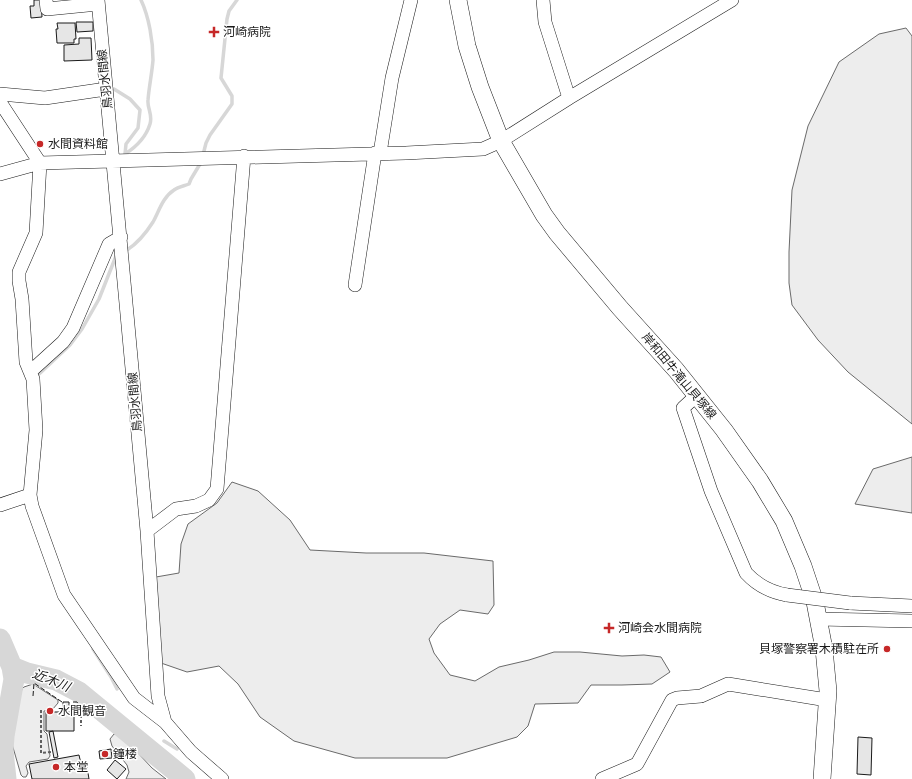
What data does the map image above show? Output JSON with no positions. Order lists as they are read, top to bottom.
{
  "streets": {
    "main road": ["岸和田牛滝山貝塚線"],
    "street": ["鳥羽水間線"]
  },
  "water": ["近木川"],
  "places": {
    "health": ["河崎病院", "河崎会水間病院"],
    "other": [
      "水間資料館",
      "貝塚警察署木積駐在所",
      "水間観音",
      "鐘楼",
      "本堂"
    ]
  }
}
